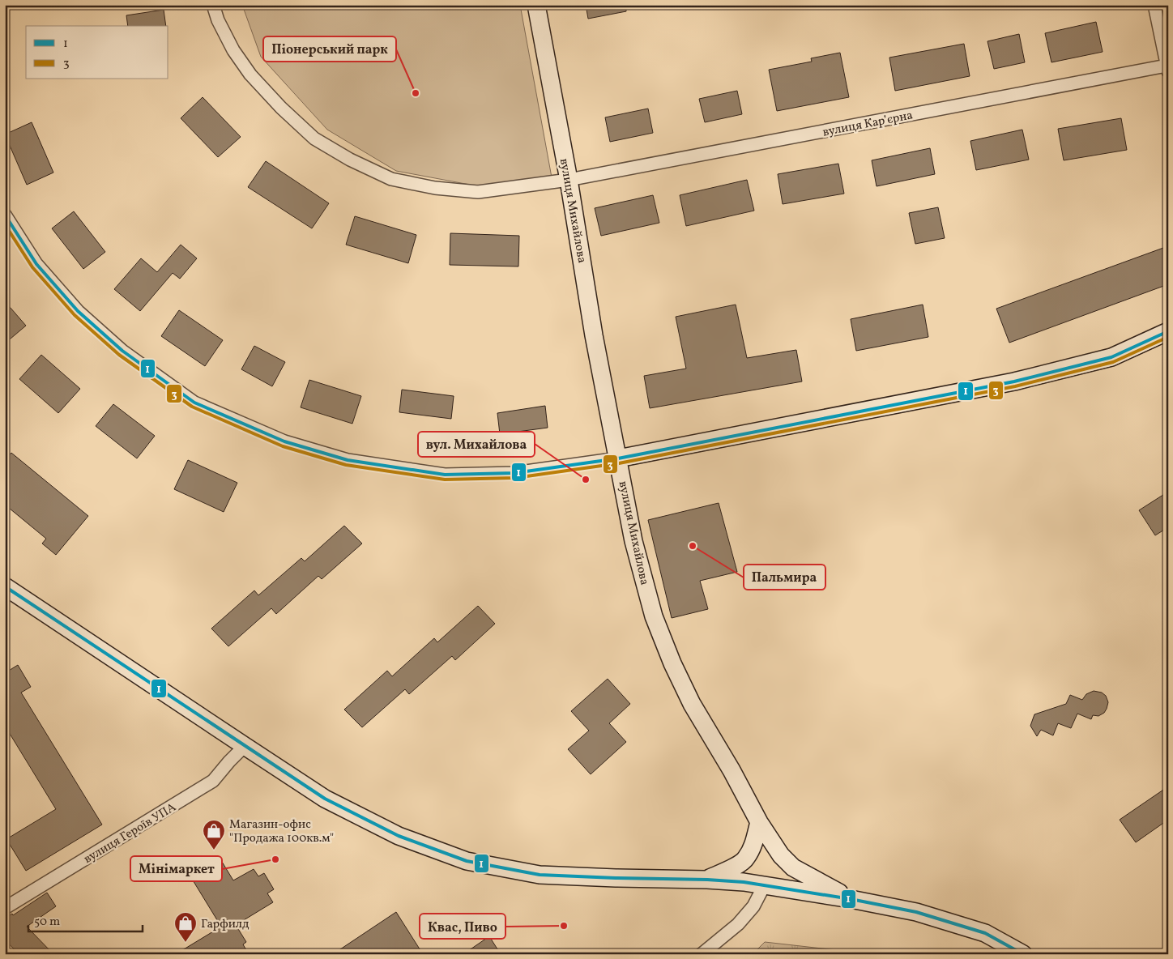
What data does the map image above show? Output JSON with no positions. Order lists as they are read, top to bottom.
{
  "streets": {
    "street": ["вулиця Кар’єрна", "вулиця Михайлова", "вулиця Героїв УПА"]
  },
  "crossings": [
    ["вулиця Кар’єрна", "вулиця Михайлова"]
  ],
  "places": {
    "other": [
      "Піонерський парк",
      "вул. Михайлова",
      "Пальмира",
      "Мінімаркет",
      "Квас, Пиво"
    ],
    "shop": ["Магазин-офис \"Продажа 100кв.м\"", "Гарфилд"]
  },
  "lines": ["transit line 1", "transit line 3"],
  "legend": ["1", "3"],
  "scale_bar": "50 m"
}
